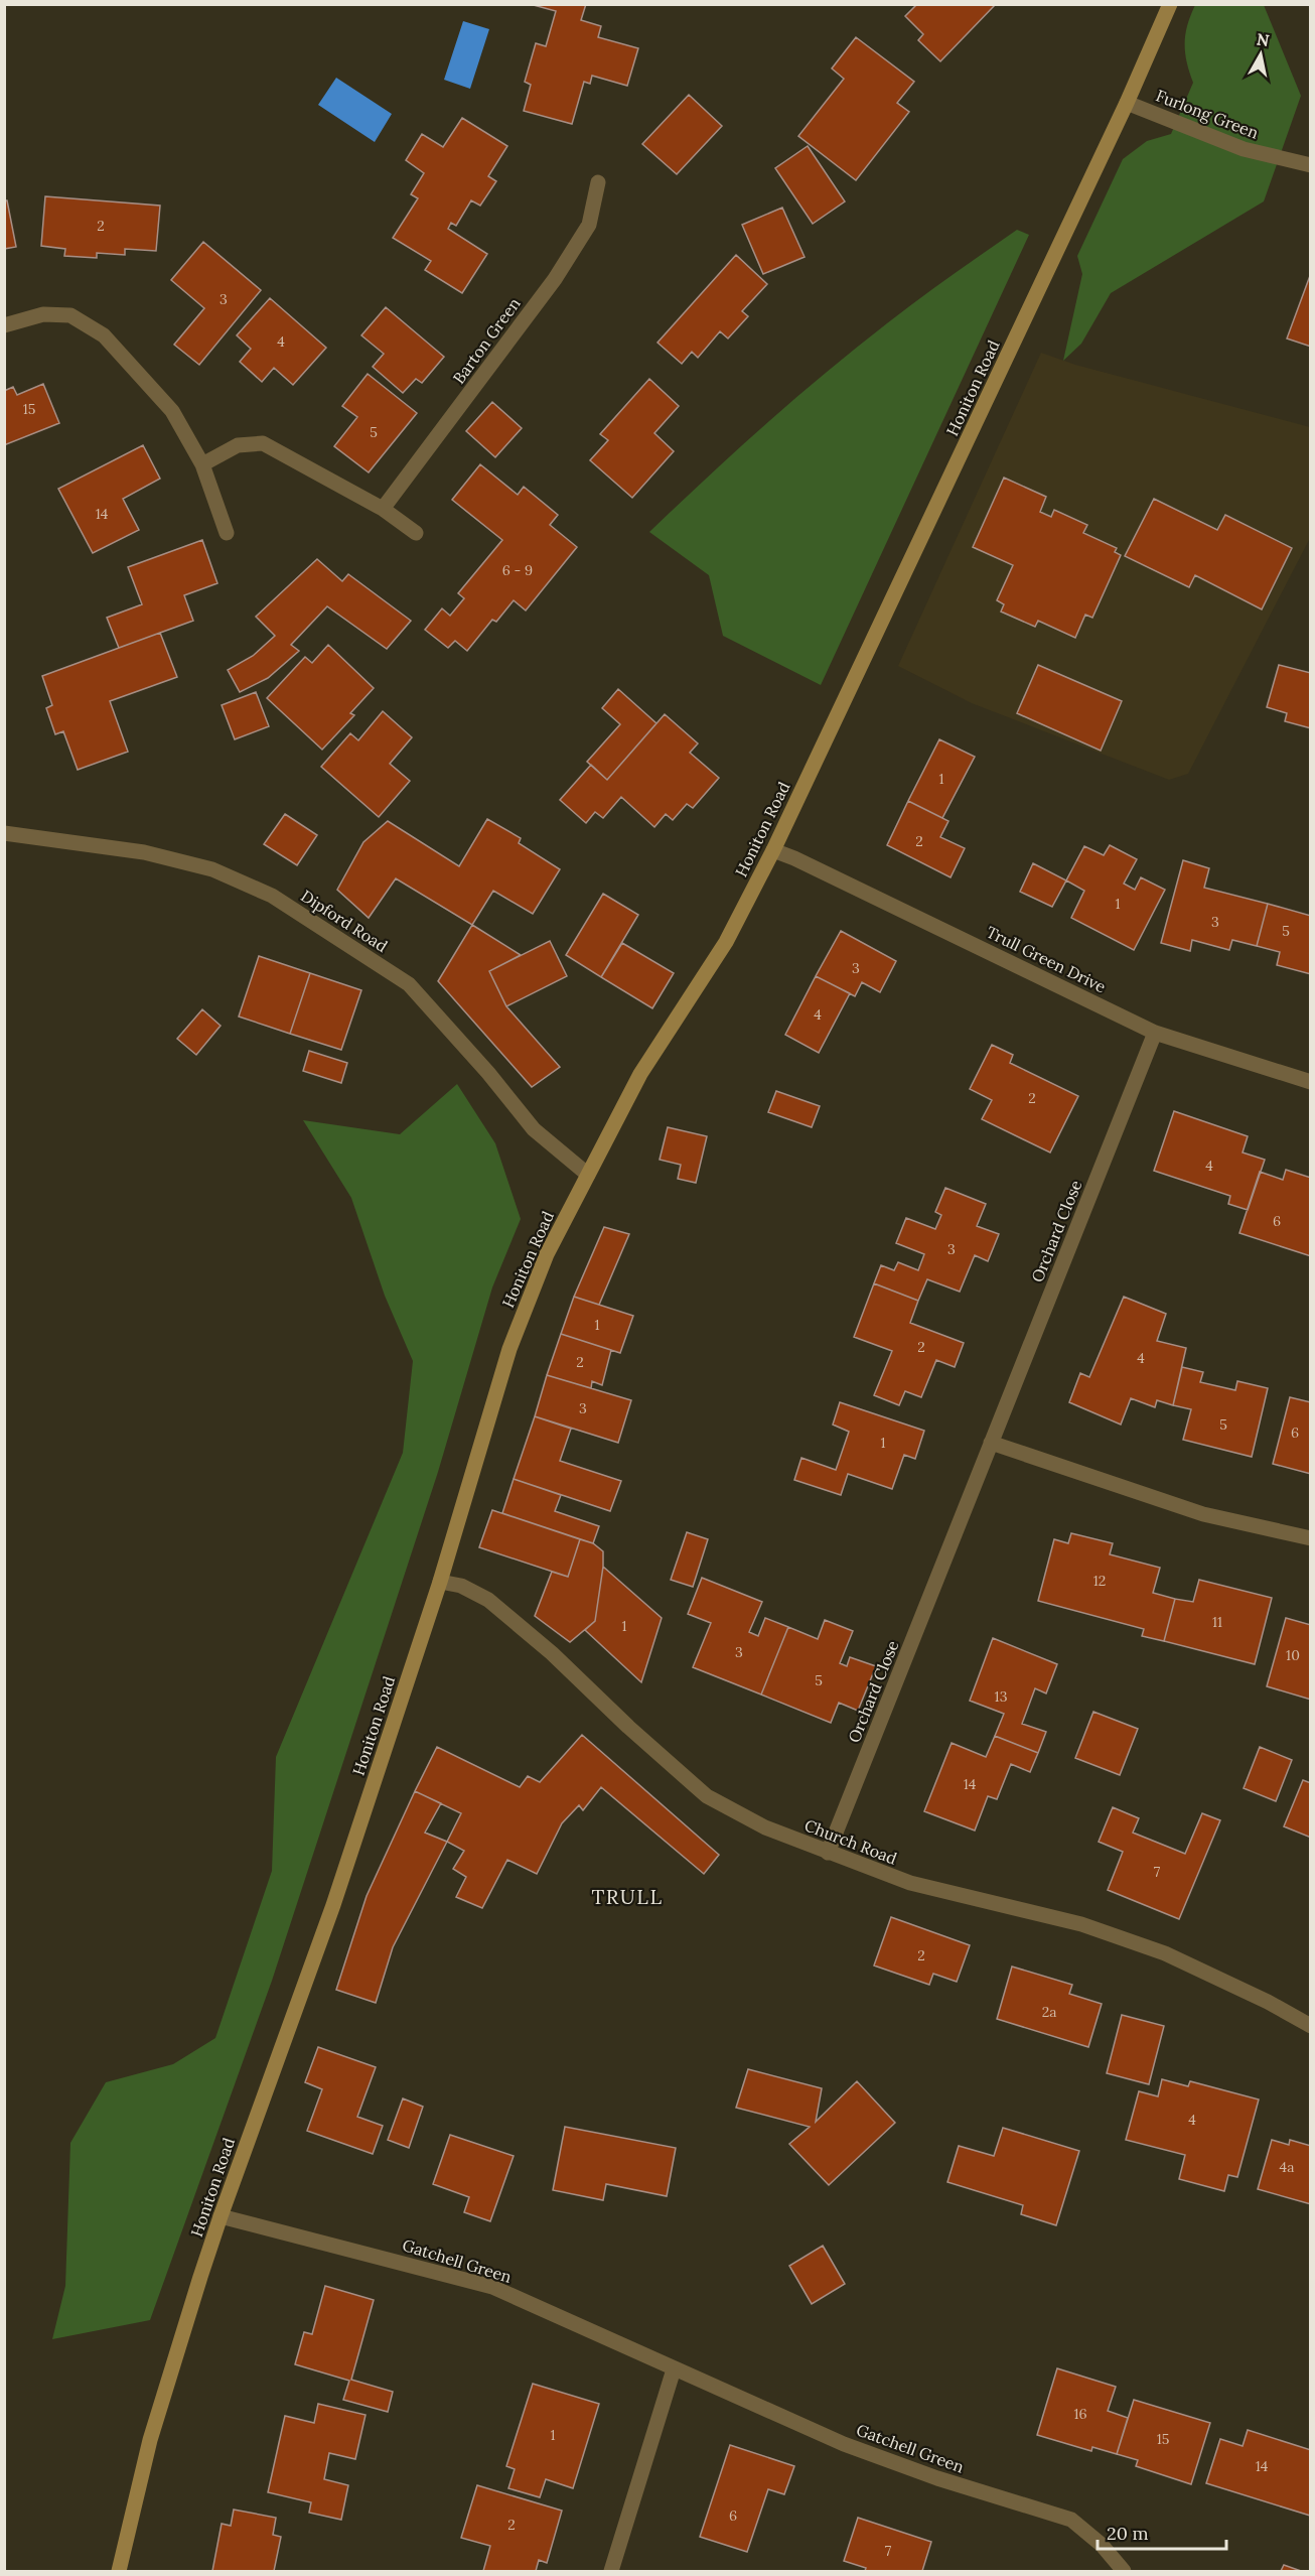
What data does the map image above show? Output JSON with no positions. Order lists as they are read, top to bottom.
{
  "streets": {
    "street": [
      "Furlong Green",
      "Barton Green",
      "Honiton Road",
      "Dipford Road",
      "Trull Green Drive",
      "Orchard Close",
      "Church Road",
      "Gatchell Green"
    ]
  },
  "crossings": [
    ["Furlong Green", "Honiton Road"],
    ["Honiton Road", "Dipford Road"],
    ["Honiton Road", "Trull Green Drive"],
    ["Honiton Road", "Church Road"],
    ["Honiton Road", "Gatchell Green"],
    ["Trull Green Drive", "Orchard Close"],
    ["Orchard Close", "Church Road"]
  ],
  "districts": ["TRULL"],
  "house_numbers": [
    "2",
    "3",
    "4",
    "15",
    "5",
    "14",
    "6 - 9",
    "1",
    "2",
    "1",
    "3",
    "5",
    "3",
    "4",
    "2",
    "4",
    "6",
    "3",
    "1",
    "2",
    "4",
    "2",
    "3",
    "5",
    "6",
    "1",
    "12",
    "11",
    "1",
    "3",
    "10",
    "5",
    "13",
    "14",
    "7",
    "2",
    "2a",
    "4",
    "4a",
    "16",
    "1",
    "15",
    "14",
    "6",
    "2",
    "7"
  ],
  "scale_bar": "20 m",
  "north": "top"
}
